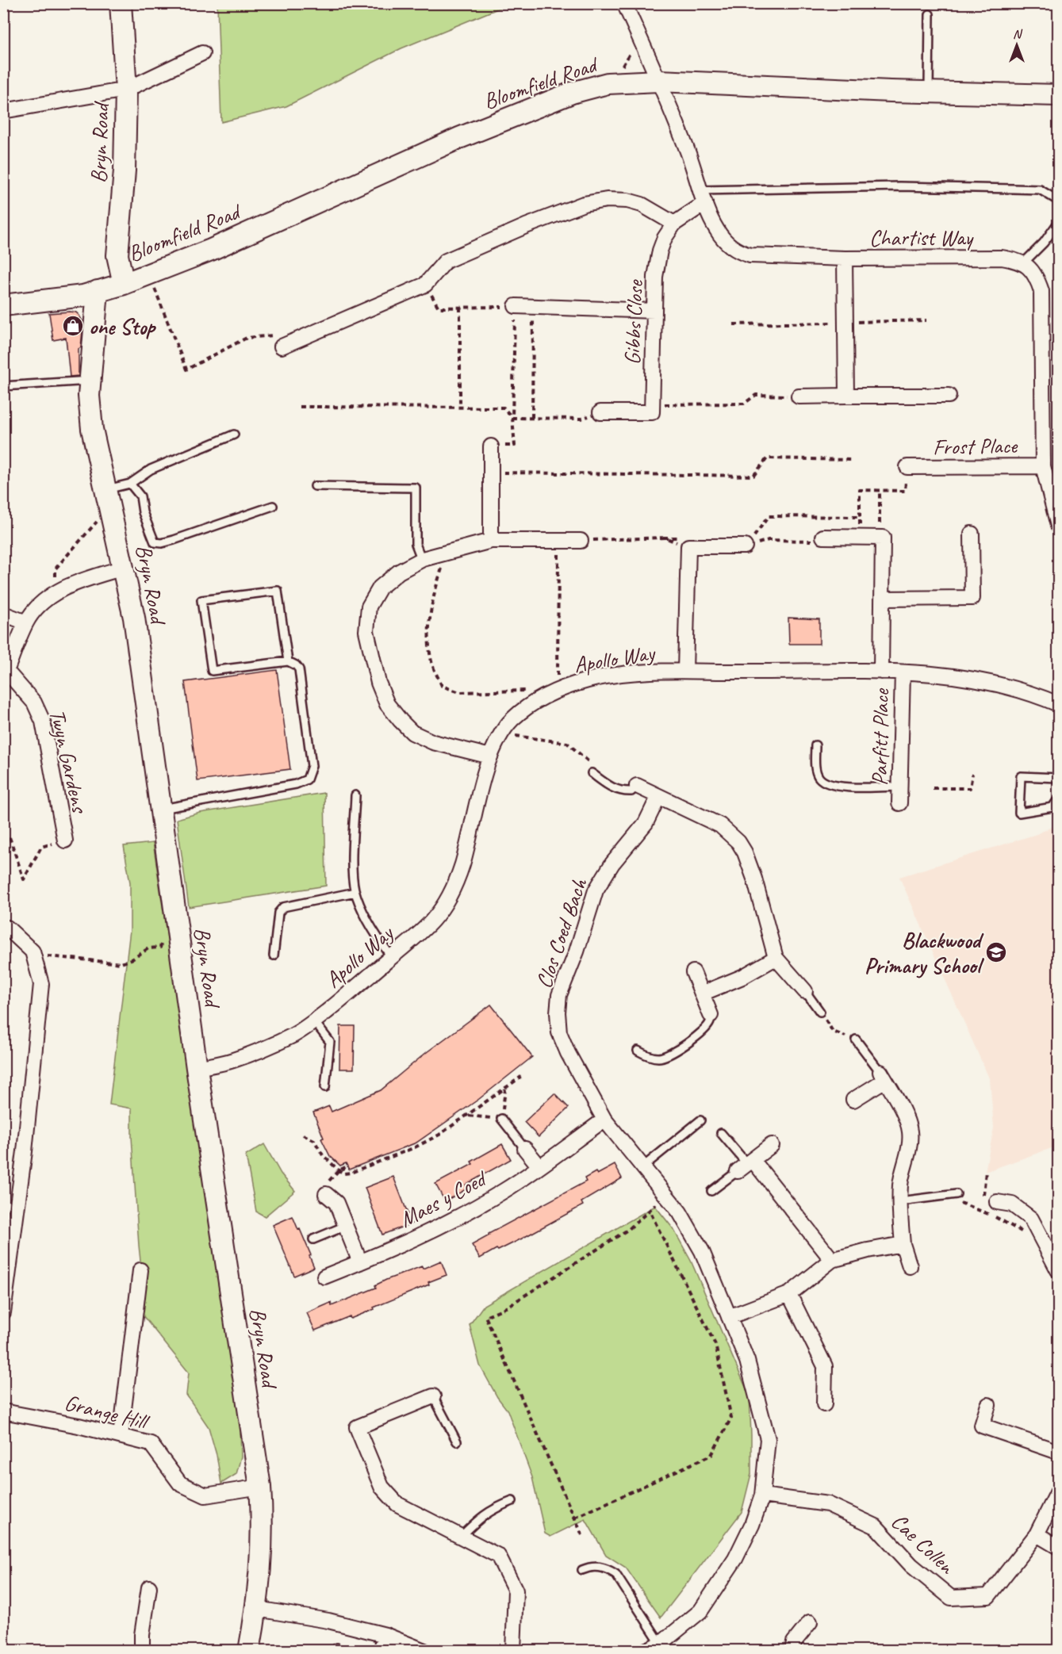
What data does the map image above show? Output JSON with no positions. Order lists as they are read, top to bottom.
{
  "streets": {
    "street": [
      "Bloomfield Road",
      "Bryn Road",
      "Chartist Way",
      "Gibbs Close",
      "Frost Place",
      "Apollo Way",
      "Parfitt Place",
      "Twyn Gardens",
      "Clos Coed Bach",
      "Maes y Coed",
      "Grange Hill",
      "Cae Collen"
    ]
  },
  "crossings": [
    ["Bloomfield Road", "Bryn Road"],
    ["Bloomfield Road", "Chartist Way"],
    ["Bryn Road", "Apollo Way"],
    ["Bryn Road", "Twyn Gardens"],
    ["Bryn Road", "Grange Hill"],
    ["Chartist Way", "Gibbs Close"],
    ["Apollo Way", "Parfitt Place"],
    ["Clos Coed Bach", "Maes y Coed"],
    ["Clos Coed Bach", "Cae Collen"]
  ],
  "places": {
    "shop": ["one Stop"],
    "school or university": ["Blackwood Primary School"]
  },
  "north": "top"
}
